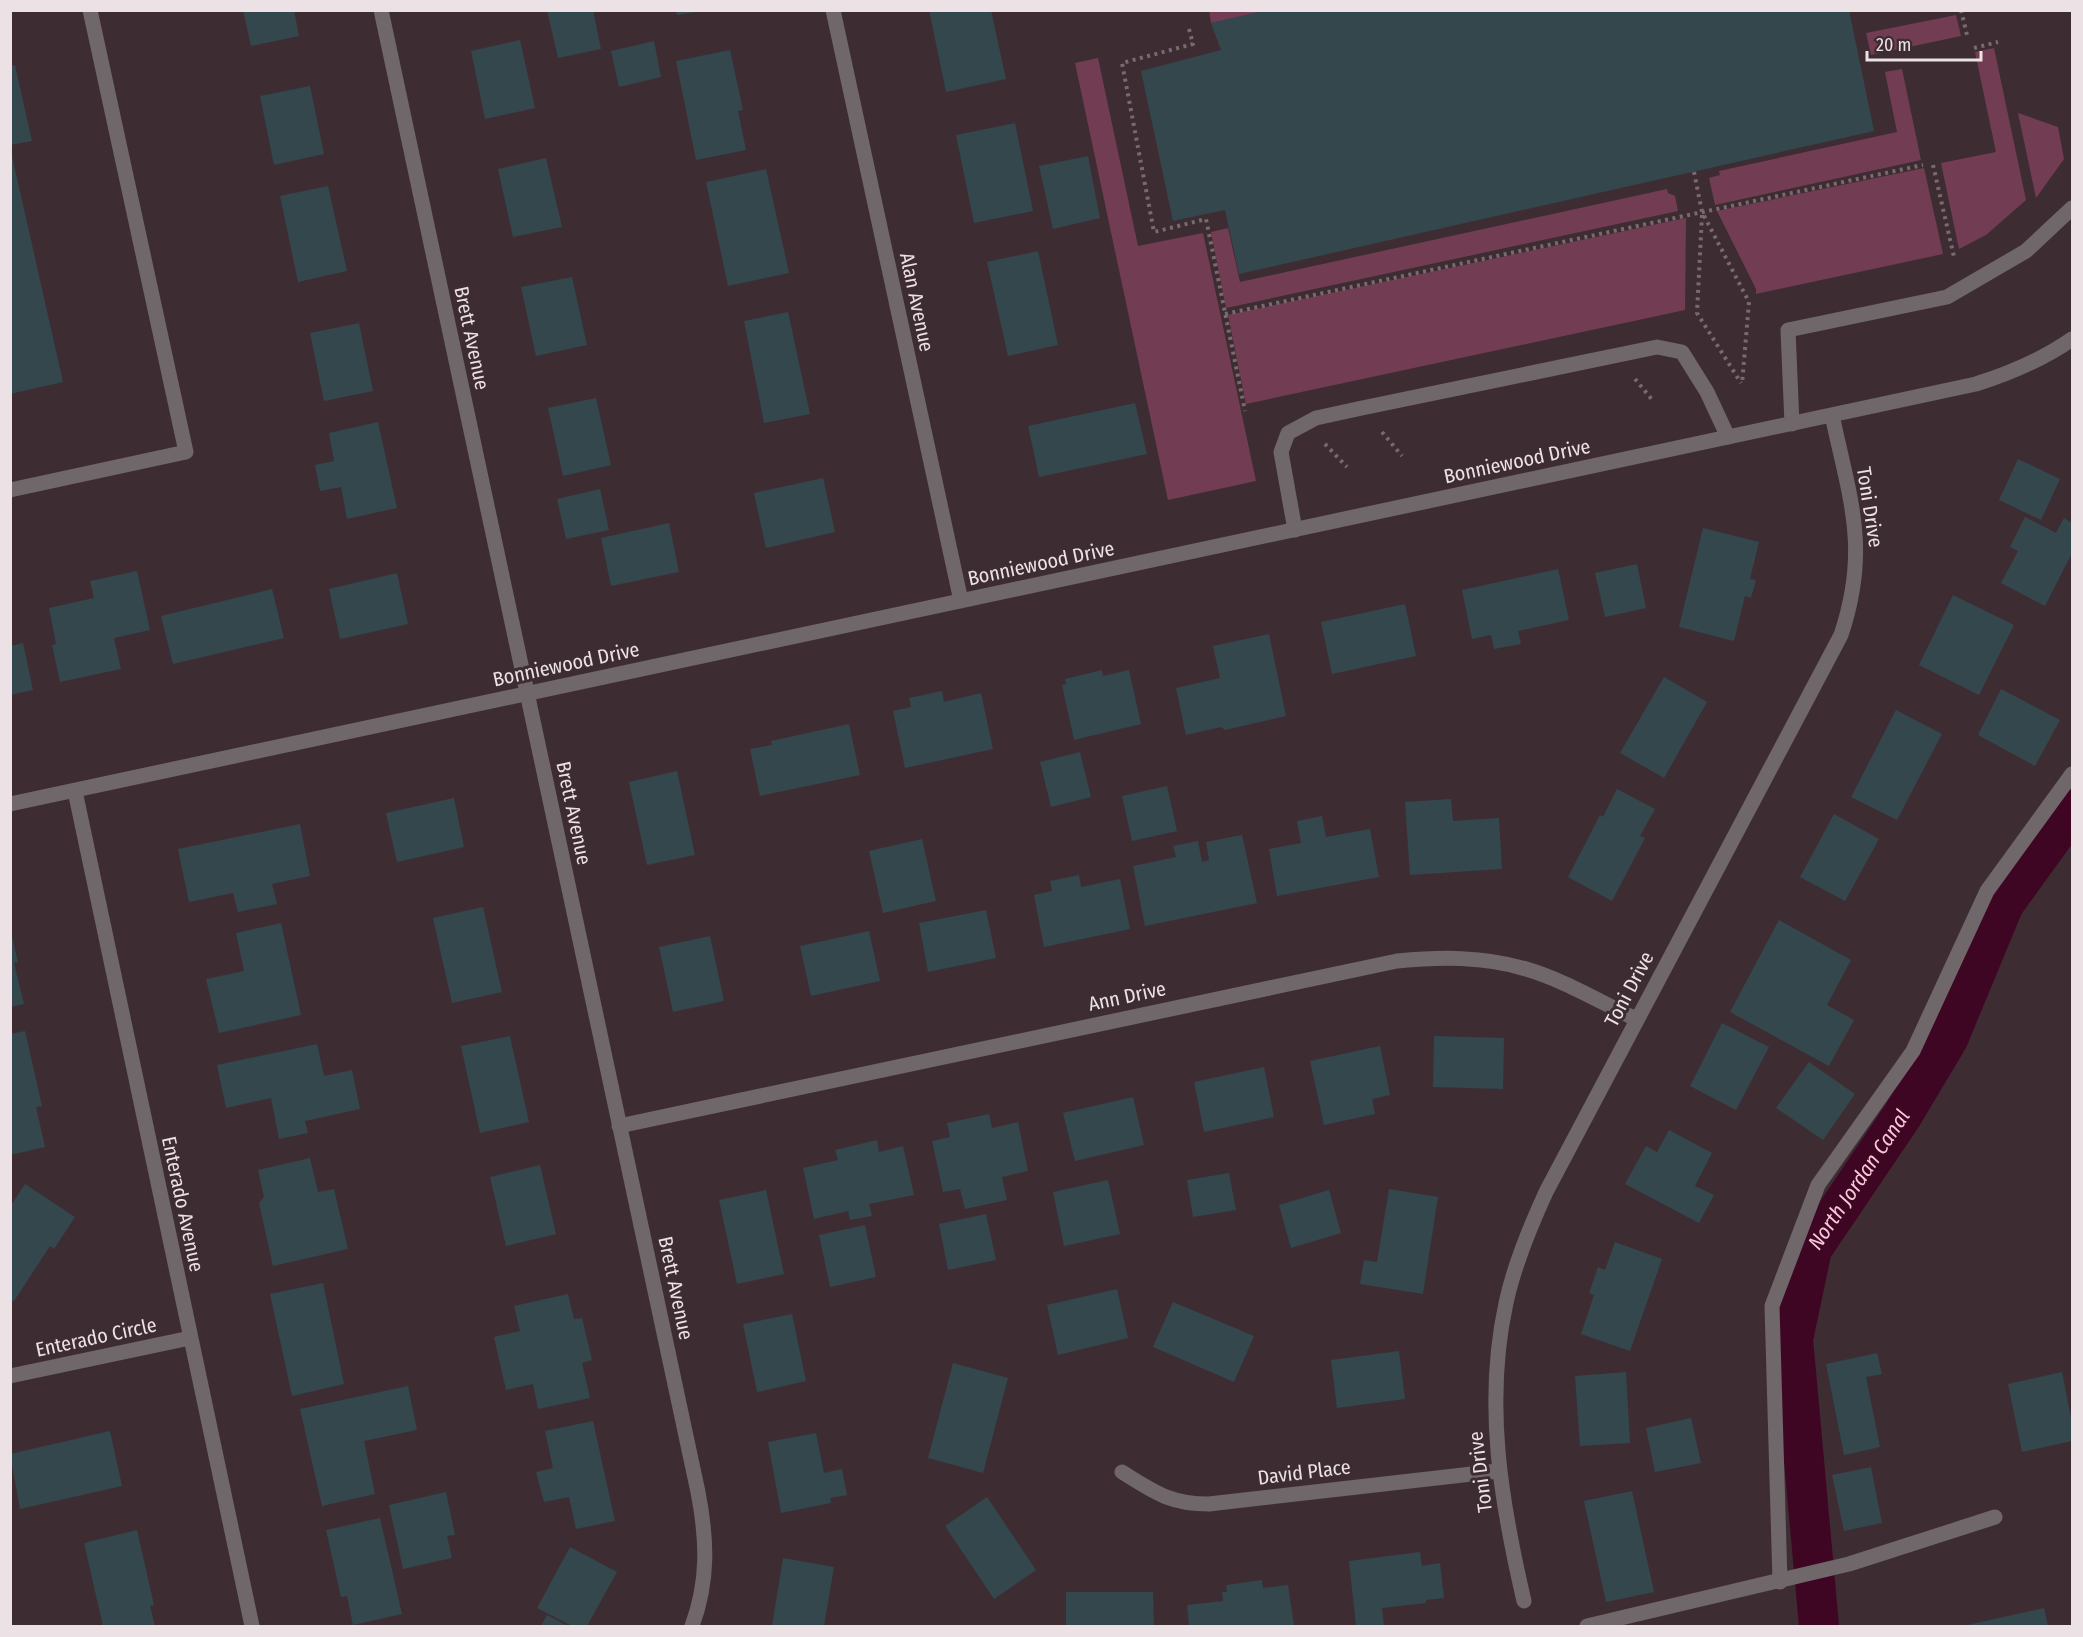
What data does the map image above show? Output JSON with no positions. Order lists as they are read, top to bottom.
{
  "streets": {
    "street": [
      "Alan Avenue",
      "Brett Avenue",
      "Bonniewood Drive",
      "Toni Drive",
      "Ann Drive",
      "Enterado Avenue",
      "Enterado Circle",
      "David Place"
    ]
  },
  "crossings": [
    ["Alan Avenue", "Bonniewood Drive"],
    ["Brett Avenue", "Bonniewood Drive"],
    ["Brett Avenue", "Ann Drive"],
    ["Bonniewood Drive", "Toni Drive"],
    ["Bonniewood Drive", "Enterado Avenue"],
    ["Toni Drive", "Ann Drive"],
    ["Toni Drive", "David Place"],
    ["Enterado Avenue", "Enterado Circle"]
  ],
  "water": ["North Jordan Canal"],
  "scale_bar": "20 m"
}
